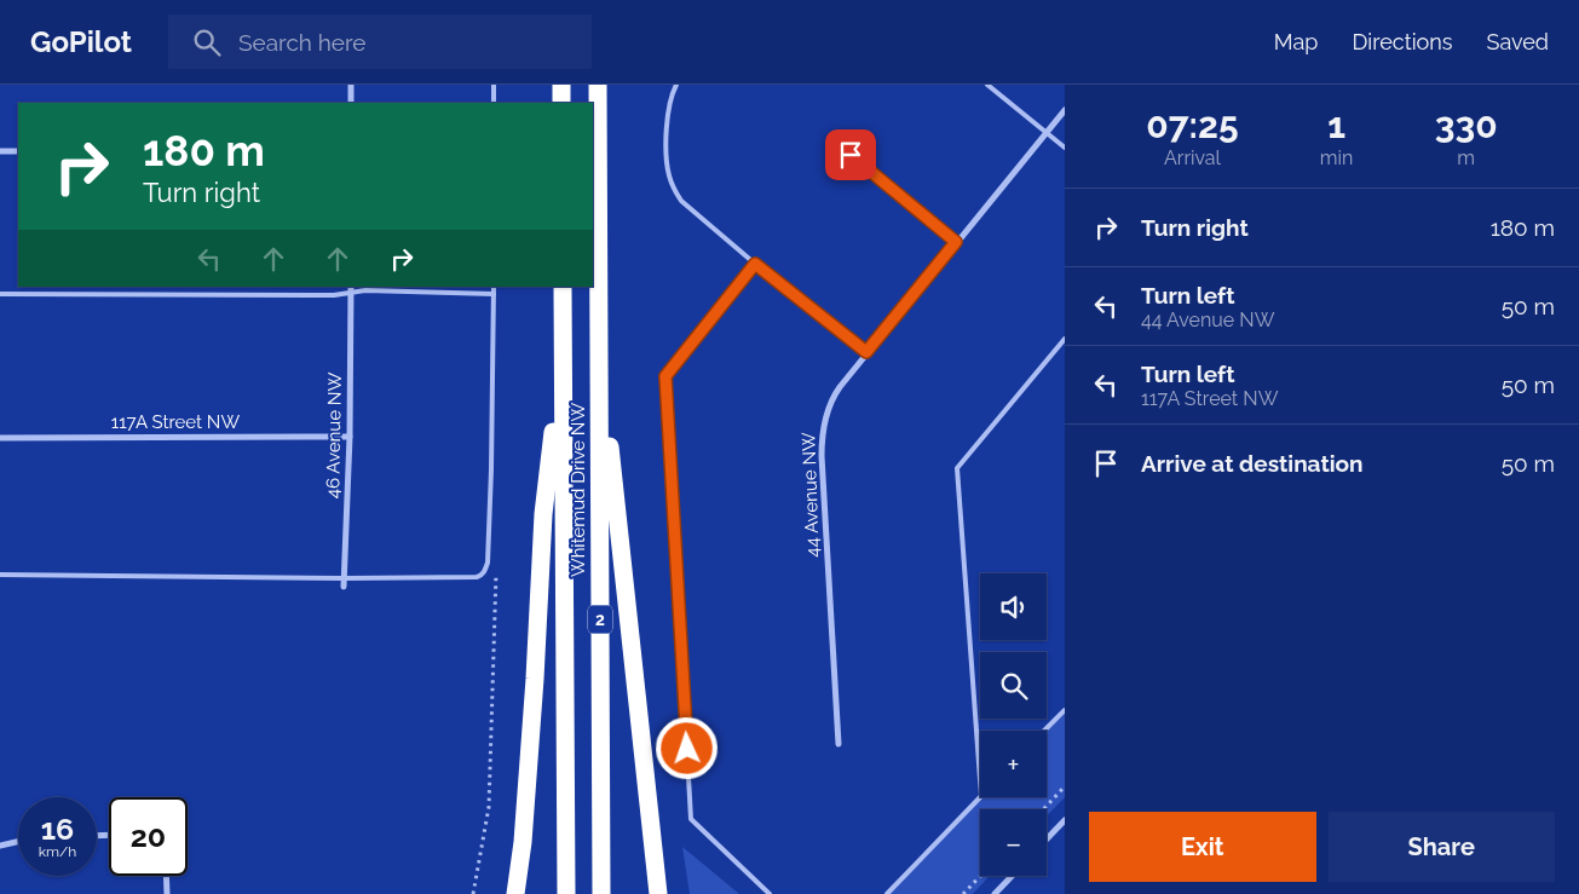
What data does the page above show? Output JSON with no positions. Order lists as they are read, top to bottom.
{
  "streets": {
    "highway": ["Whitemud Drive NW", "2"],
    "street": ["117A Street NW", "46 Avenue NW", "44 Avenue NW"]
  },
  "crossings": [
    ["117A Street NW", "46 Avenue NW"]
  ],
  "page": {
    "header": "GoPilot",
    "search": "Search here",
    "nav": ["Map", "Directions", "Saved"],
    "eta": [
      "07:25",
      "Arrival",
      "1",
      "min",
      "330",
      "m"
    ],
    "turn": ["180 m", "Turn right"],
    "list": [
      {
        "name": "Turn right",
        "value": "180 m"
      },
      {
        "name": "Turn left",
        "note": "44 Avenue NW",
        "value": "50 m"
      },
      {
        "name": "Turn left",
        "note": "117A Street NW",
        "value": "50 m"
      },
      {
        "name": "Arrive at destination",
        "value": "50 m"
      }
    ],
    "map_buttons": ["+", "−"],
    "speed": "16 km/h",
    "limit": "20",
    "buttons": ["Exit", "Share"]
  }
}
